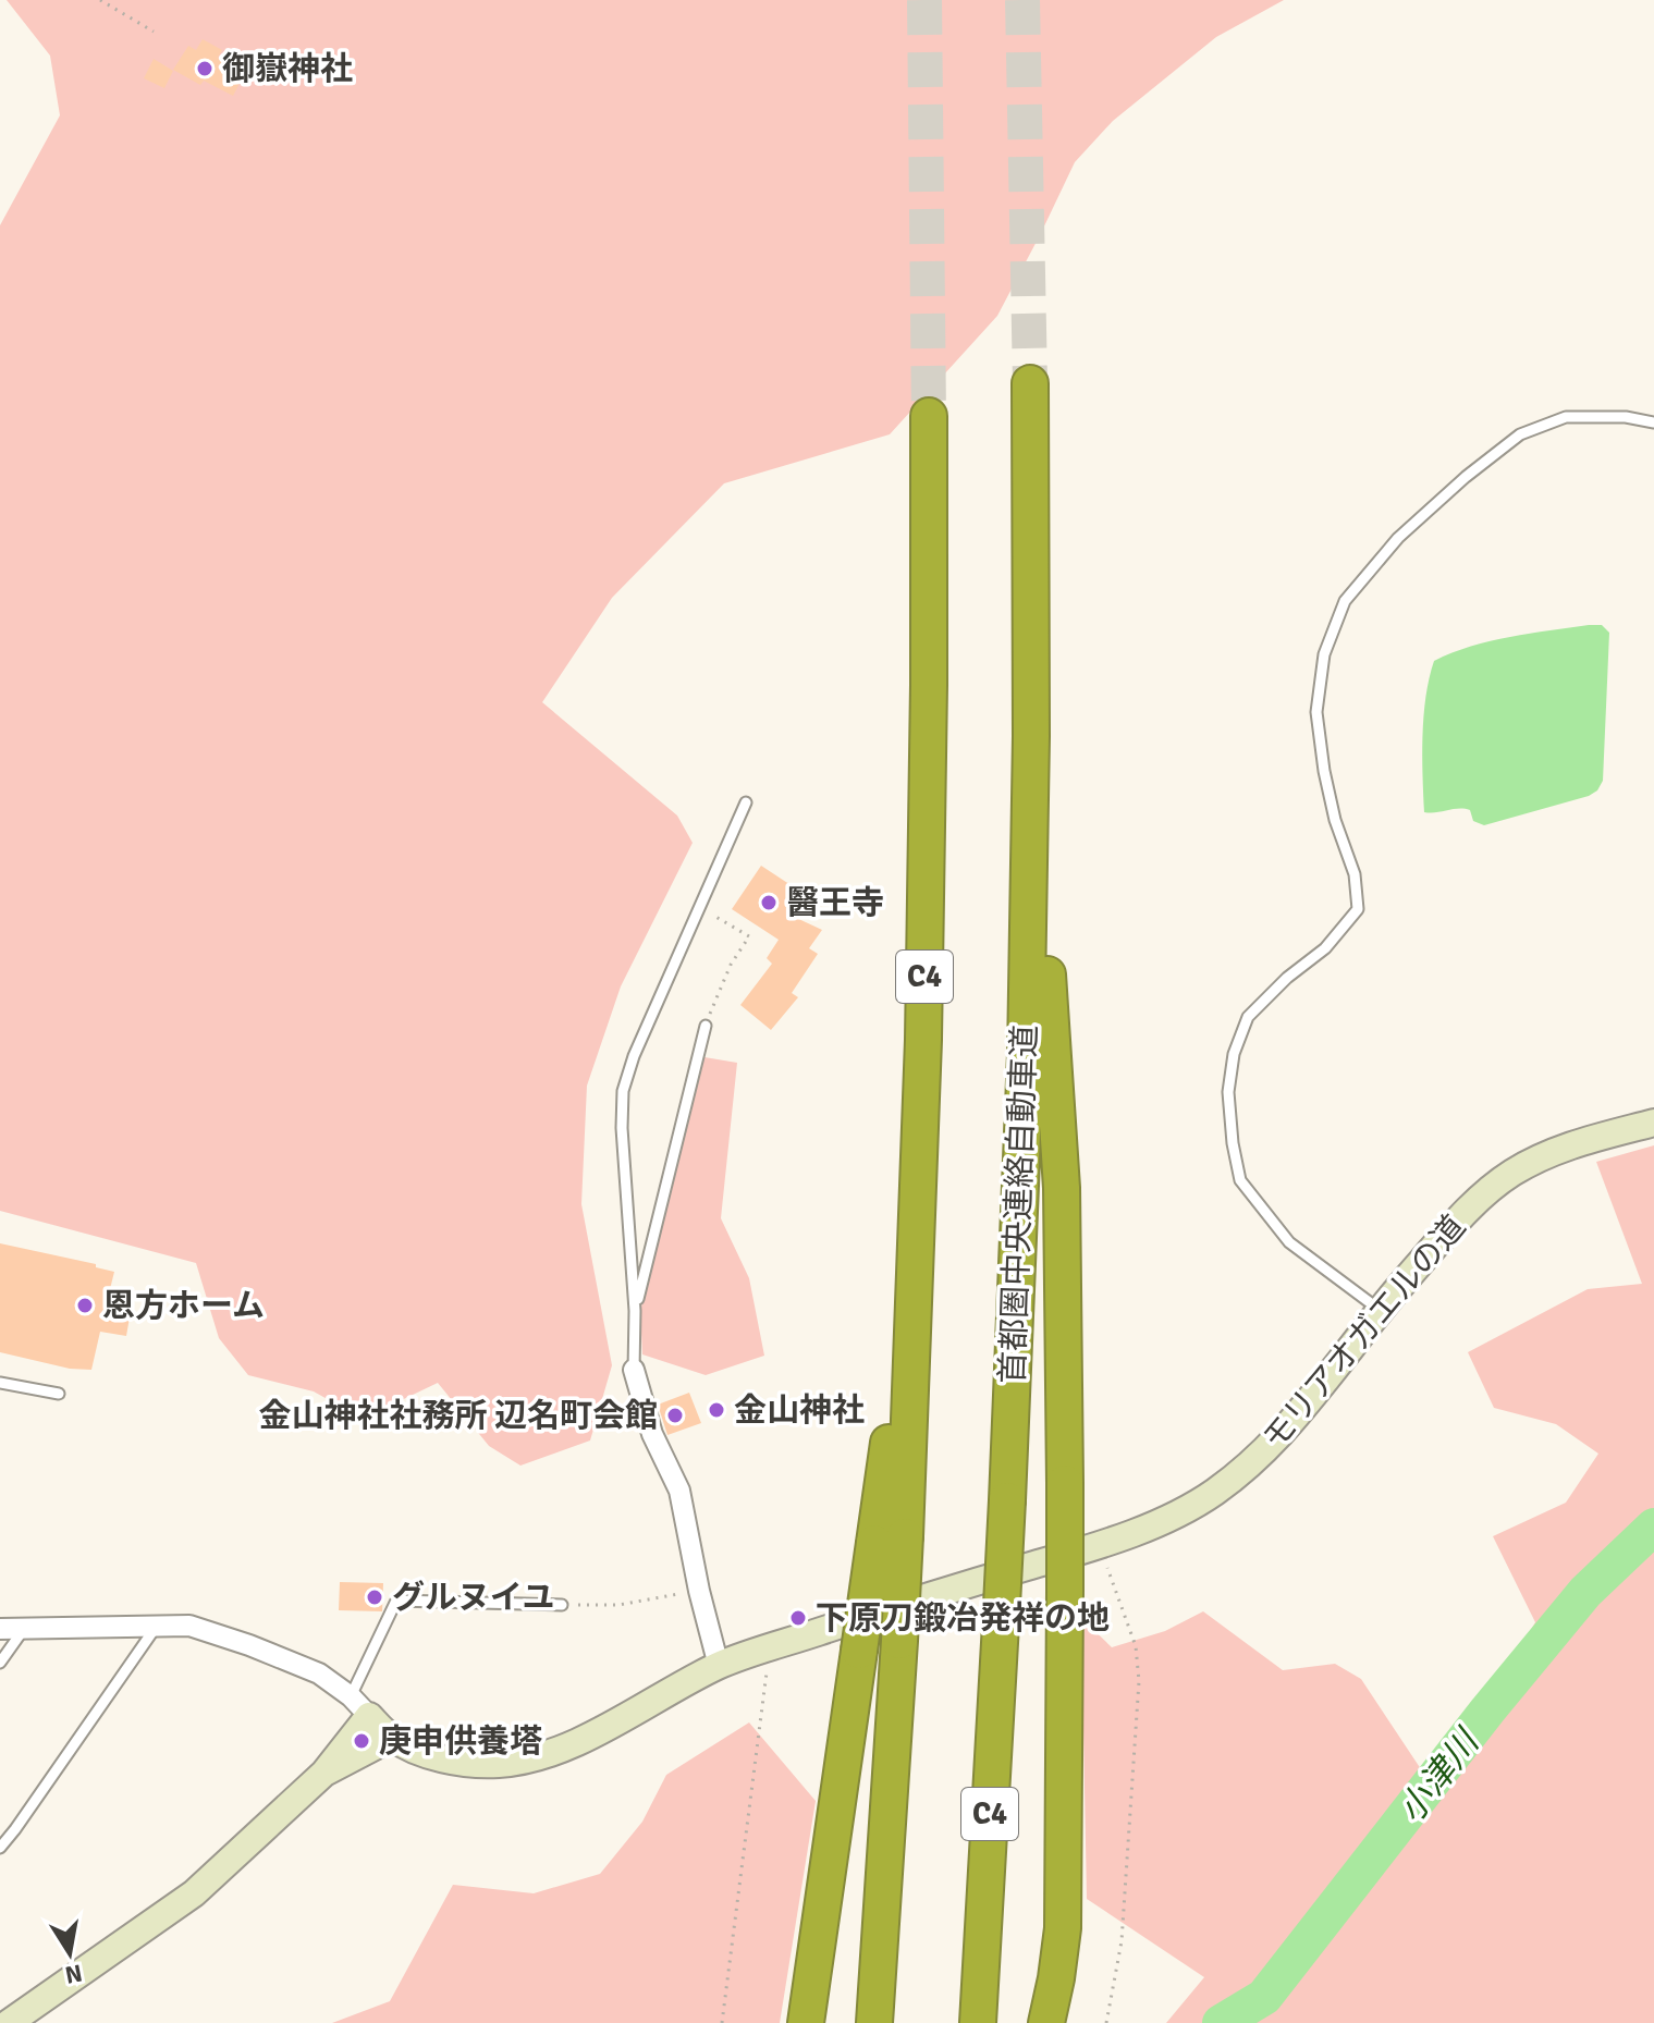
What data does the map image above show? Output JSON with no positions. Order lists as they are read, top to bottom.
{
  "streets": {
    "highway": ["C4", "首都圏中央連絡自動車道"],
    "street": ["モリアオガエルの道"]
  },
  "water": ["小津川"],
  "places": [
    "御嶽神社",
    "醫王寺",
    "恩方ホーム",
    "金山神社",
    "金山神社社務所 辺名町会館",
    "グルヌイユ",
    "下原刀鍛冶発祥の地",
    "庚申供養塔"
  ],
  "north": "bottom"
}
